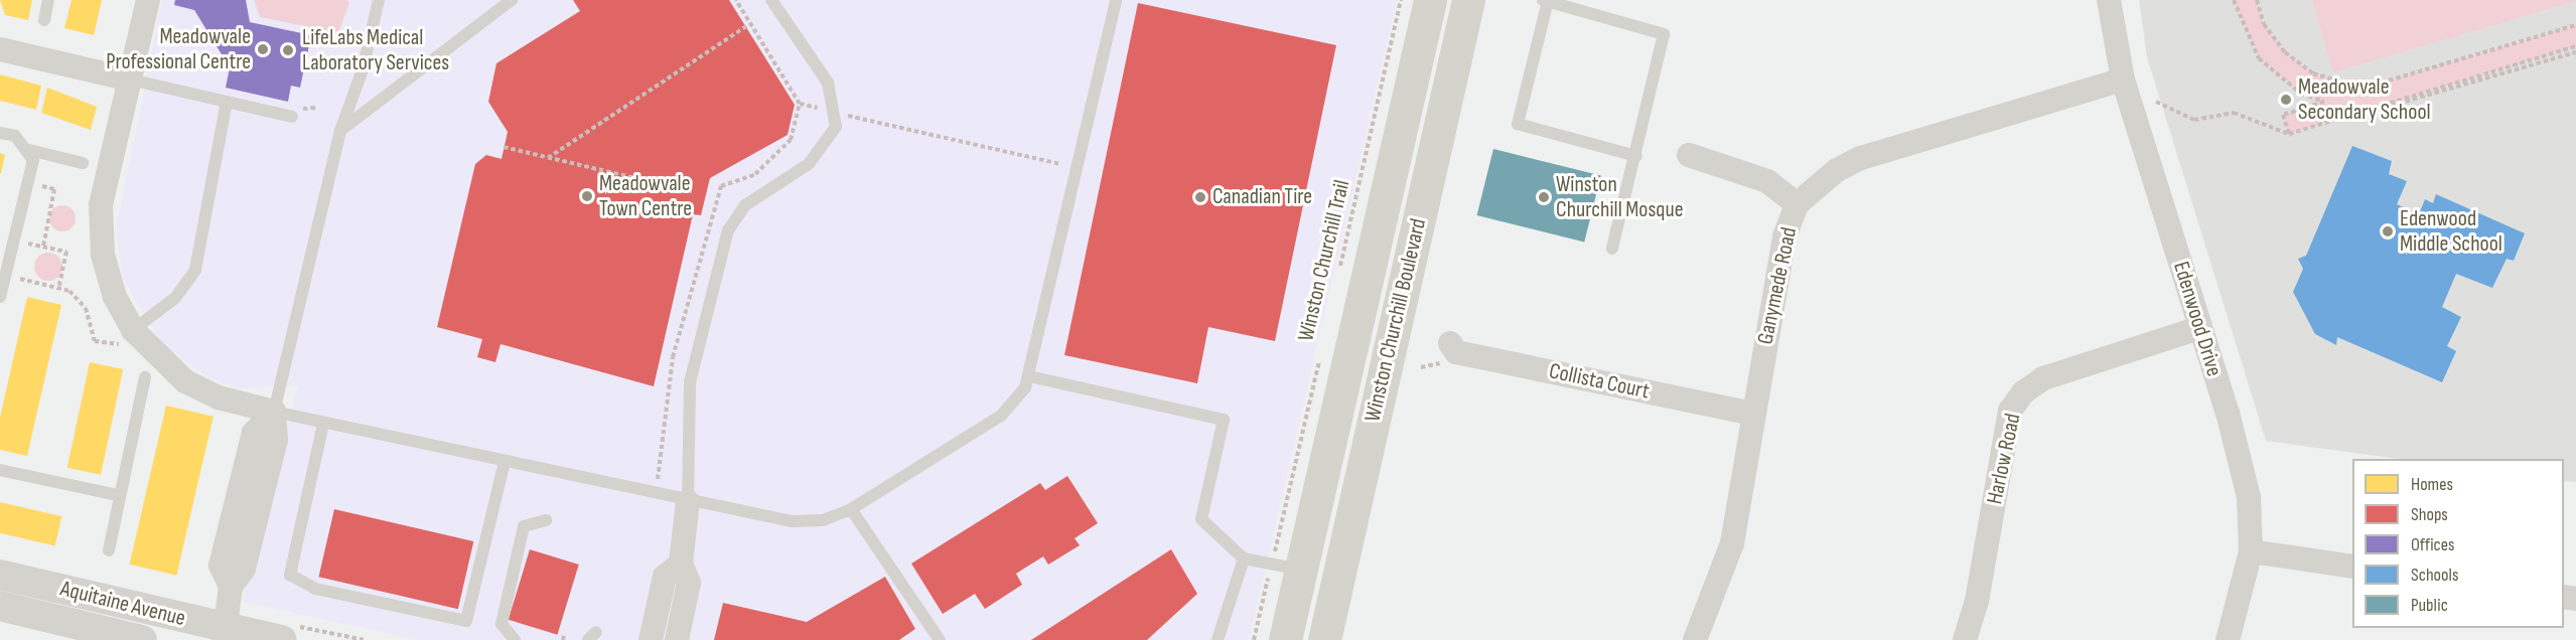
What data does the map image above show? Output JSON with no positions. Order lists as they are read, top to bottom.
{
  "streets": {
    "main road": ["Winston Churchill Boulevard"],
    "street": [
      "Ganymede Road",
      "Edenwood Drive",
      "Collista Court",
      "Harlow Road",
      "Aquitaine Avenue"
    ],
    "path": ["Winston Churchill Trail"]
  },
  "crossings": [
    ["Ganymede Road", "Edenwood Drive"],
    ["Ganymede Road", "Collista Court"],
    ["Edenwood Drive", "Harlow Road"]
  ],
  "places": [
    "Meadowvale Professional Centre",
    "LifeLabs Medical Laboratory Services",
    "Meadowvale Secondary School",
    "Meadowvale Town Centre",
    "Canadian Tire",
    "Winston Churchill Mosque",
    "Edenwood Middle School"
  ],
  "legend": [
    "Homes",
    "Shops",
    "Offices",
    "Schools",
    "Public"
  ]
}
